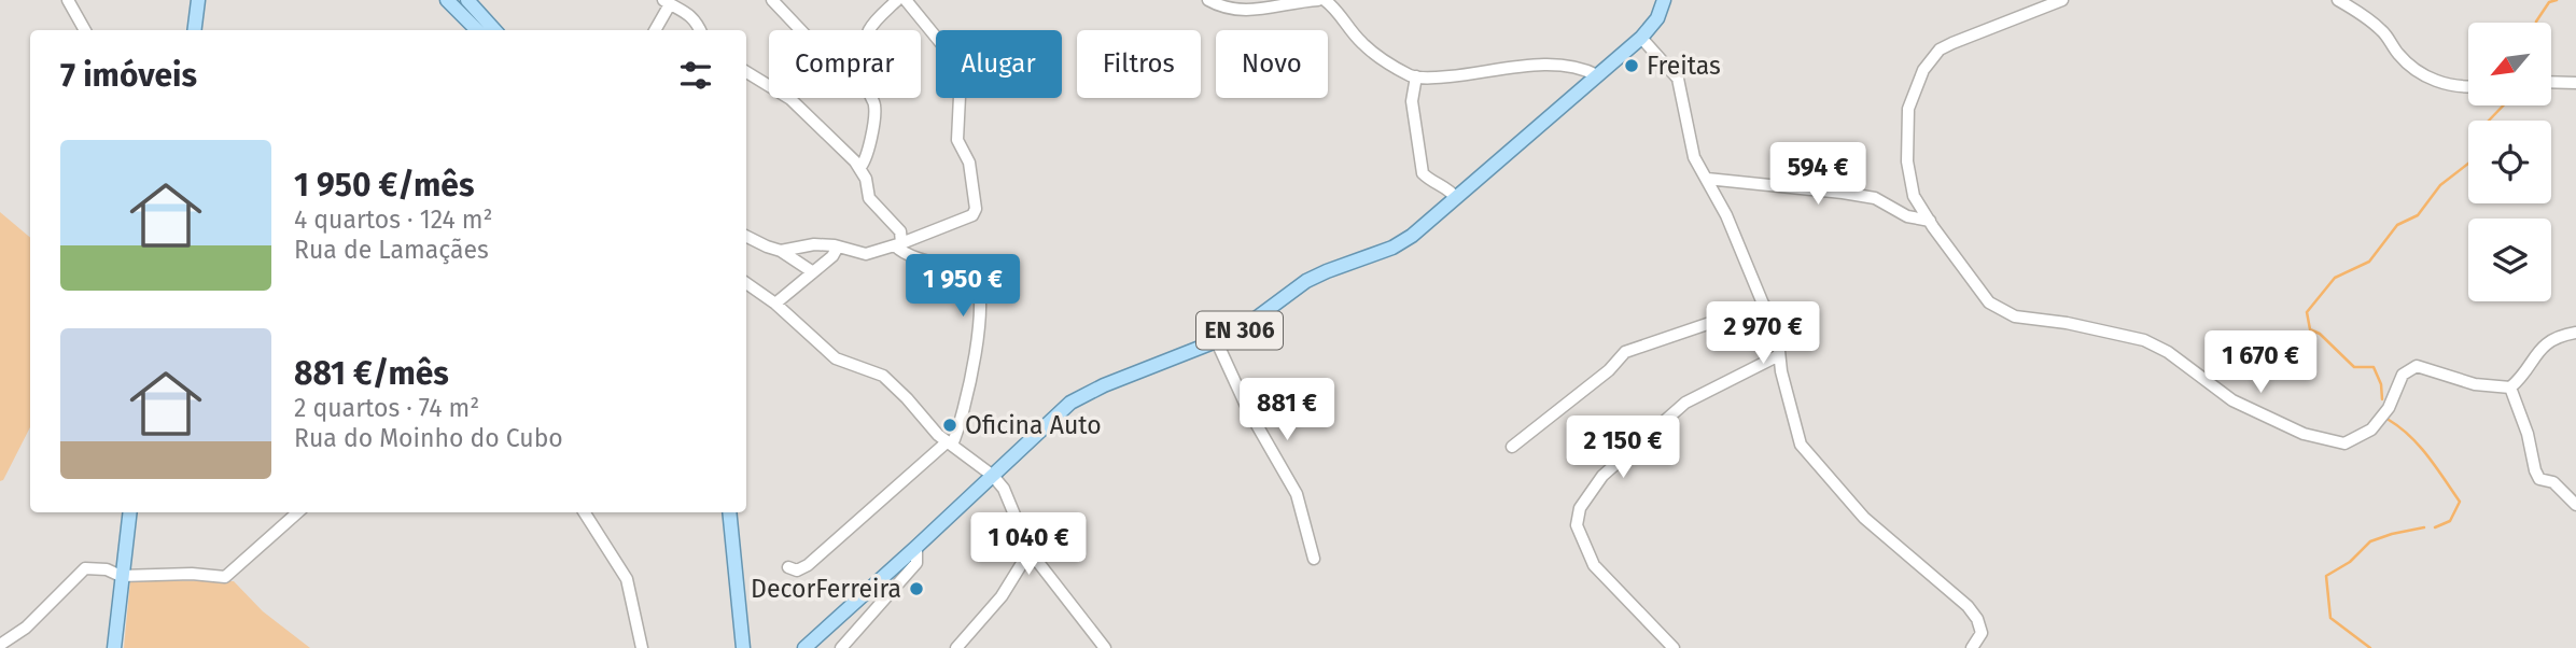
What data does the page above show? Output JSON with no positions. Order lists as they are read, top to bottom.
{
  "streets": {
    "main road": ["EN 306"]
  },
  "places": ["Freitas", "Oficina Auto", "DecorFerreira"],
  "north": "bottom left",
  "page": {
    "chip": [
      "Comprar",
      "Alugar",
      "Filtros",
      "Novo"
    ],
    "heading": "7 imóveis",
    "list": [
      {
        "name": "1 950 €/mês",
        "note": "4 quartos · 124 m² · Rua de Lamaçães"
      },
      {
        "name": "881 €/mês",
        "note": "2 quartos · 74 m² · Rua do Moinho do Cubo"
      }
    ],
    "price": [
      "594 €",
      "1 950 €",
      "2 970 €",
      "1 670 €",
      "881 €",
      "2 150 €",
      "1 040 €"
    ]
  }
}
